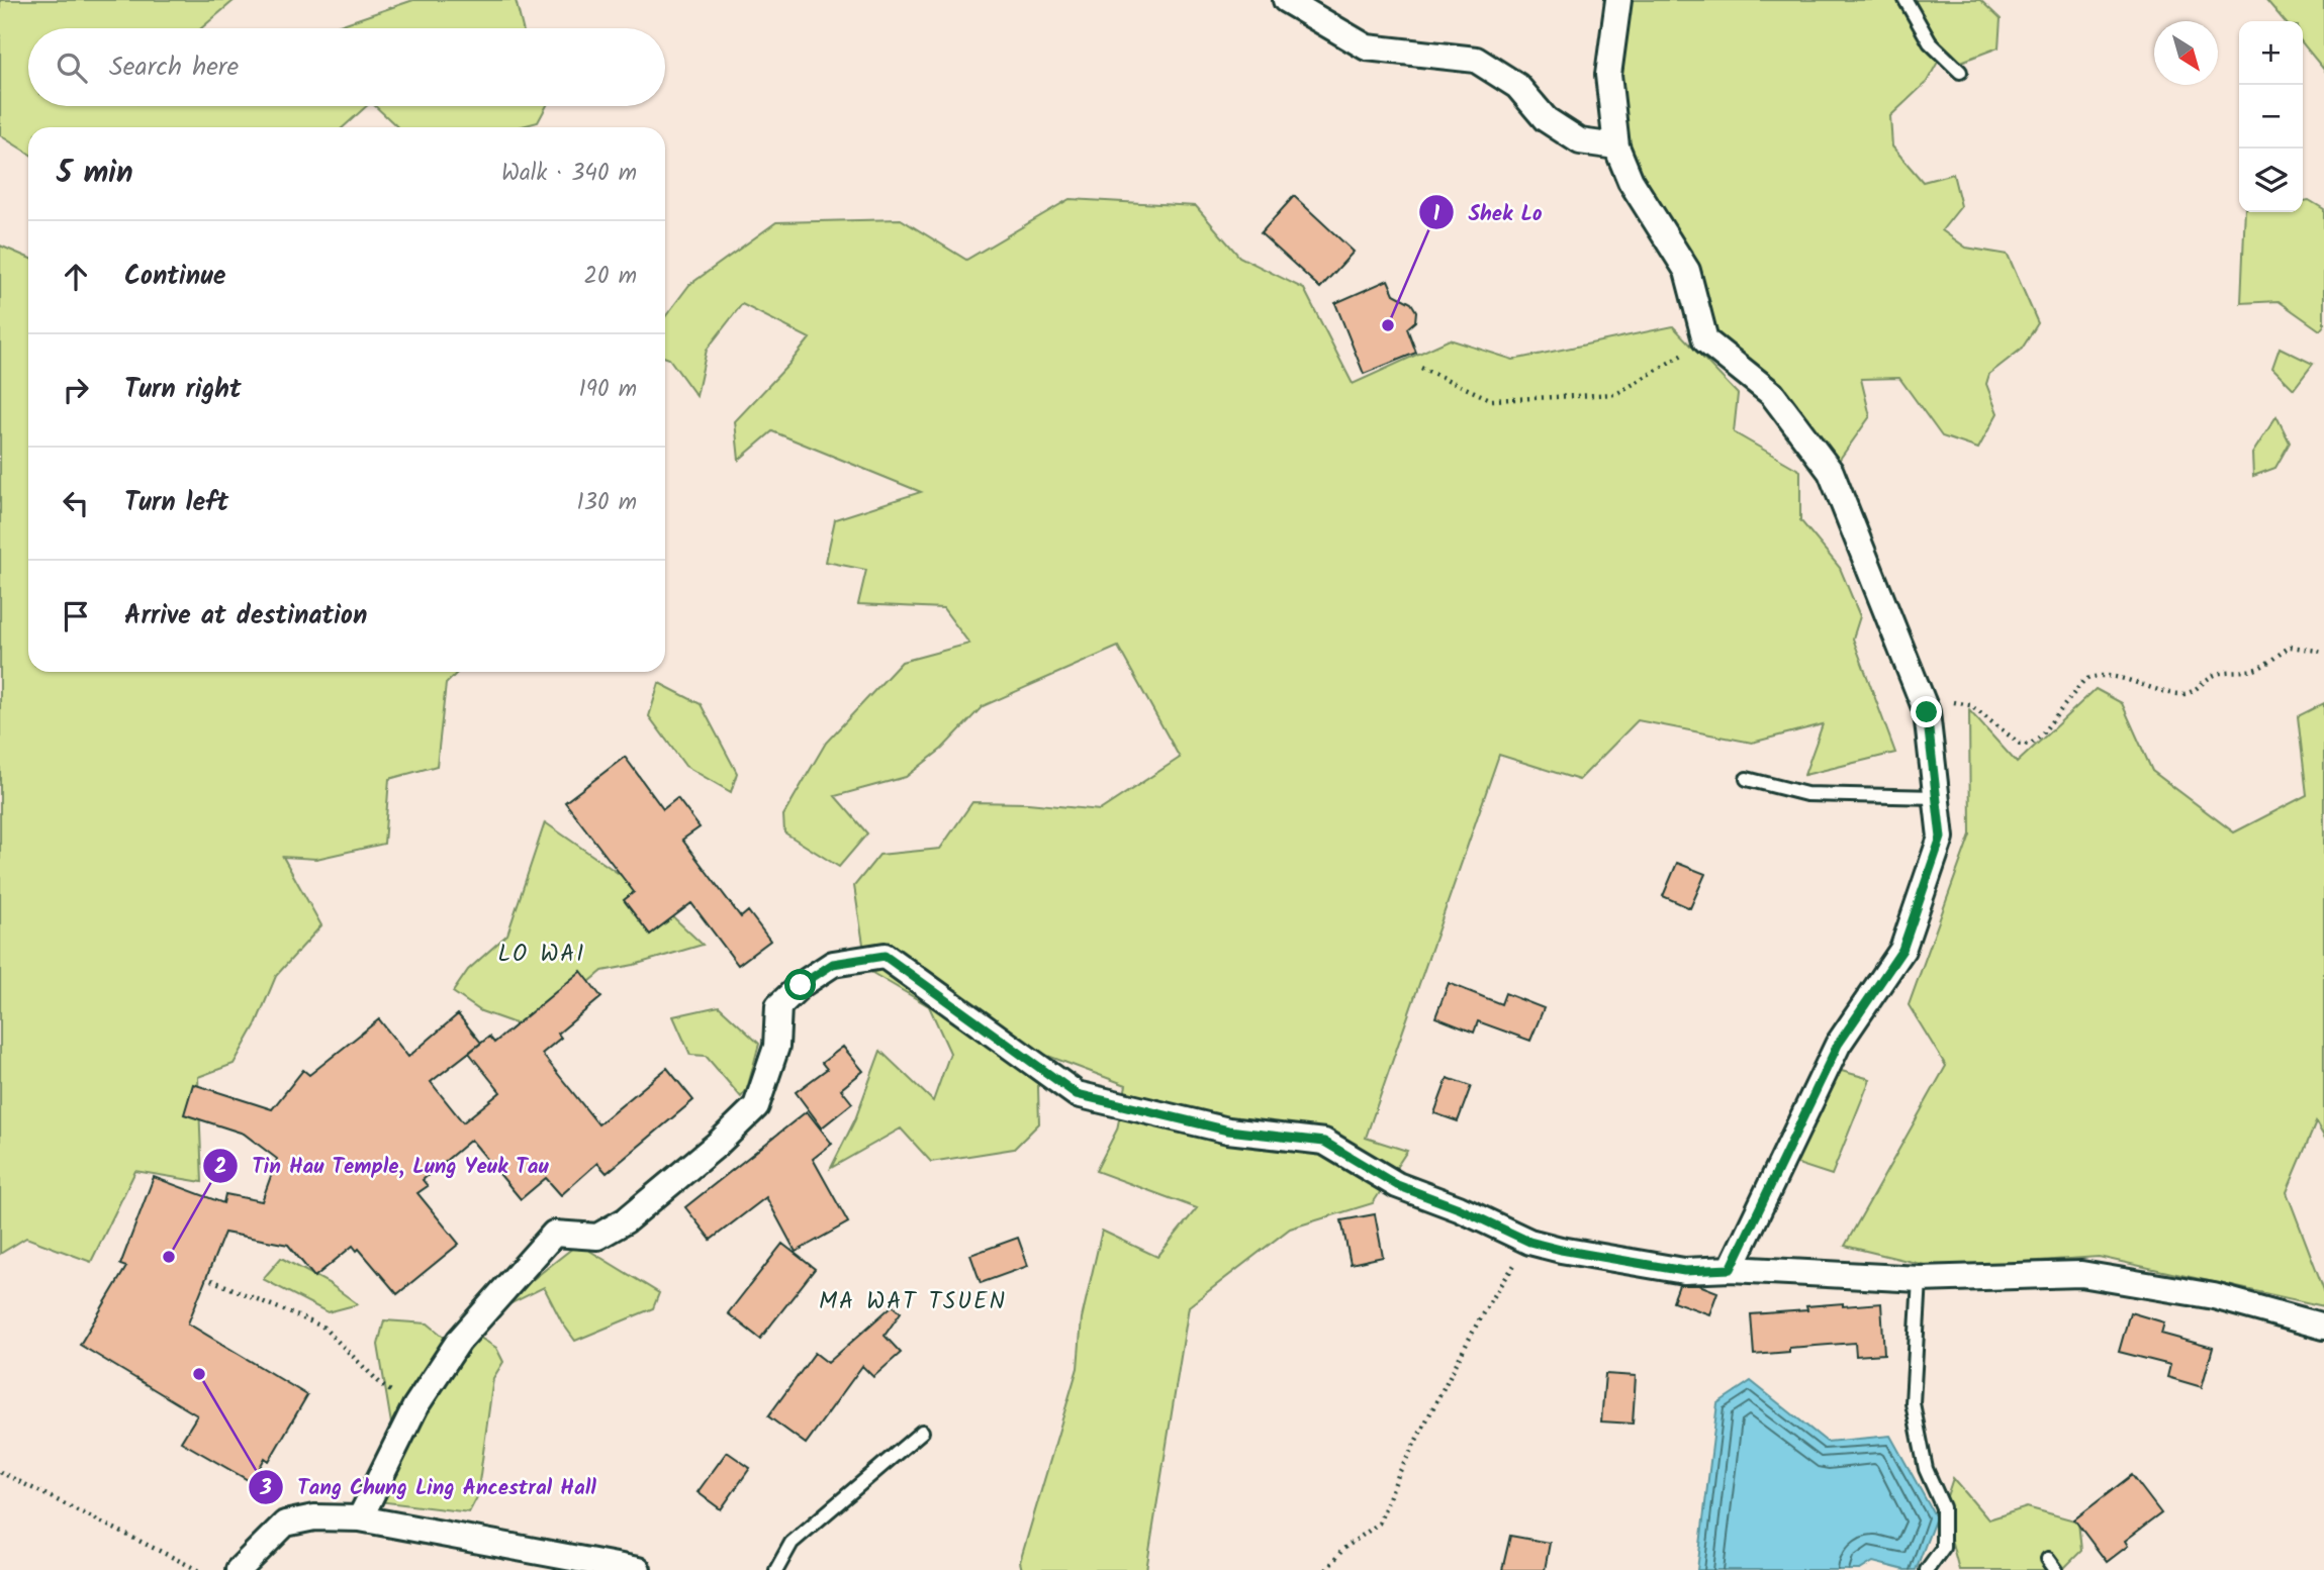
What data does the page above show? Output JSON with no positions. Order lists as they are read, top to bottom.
{
  "districts": ["LO WAI", "MA WAT TSUEN"],
  "places": ["Shek Lo", "Tin Hau Temple, Lung Yeuk Tau", "Tang Chung Ling Ancestral Hall"],
  "north": "bottom right",
  "page": {
    "map_buttons": ["+", "−"],
    "search": "Search here",
    "heading": ["5 min", "Walk · 340 m"],
    "list": [
      ["Continue", "20 m"],
      ["Turn right", "190 m"],
      ["Turn left", "130 m"],
      "Arrive at destination"
    ]
  }
}
